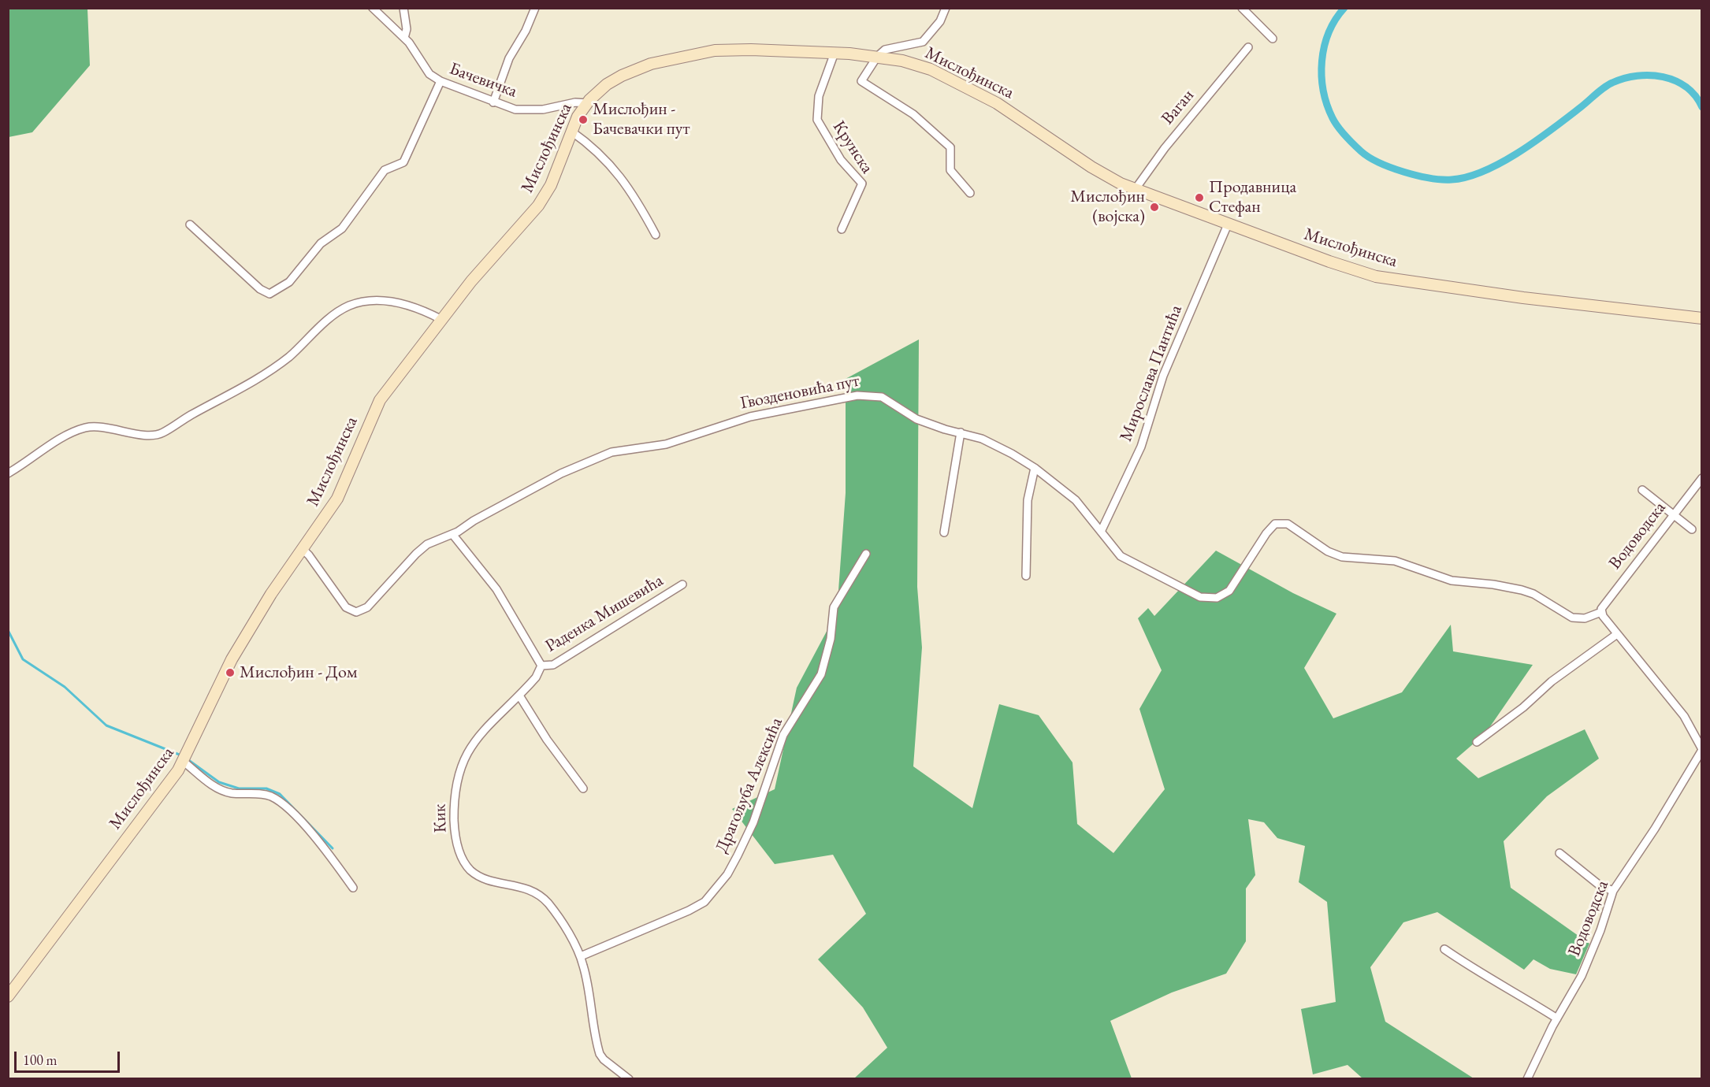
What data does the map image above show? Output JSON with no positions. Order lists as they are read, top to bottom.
{
  "streets": {
    "main road": ["Мислођинска"],
    "street": [
      "Бачевичка",
      "Ваган",
      "Крунска",
      "Мирослава Пантића",
      "Гвозденовића пут",
      "Водоводска",
      "Раденка Мишевића",
      "Драгољуба Алексића",
      "Кик"
    ]
  },
  "crossings": [
    ["Мислођинска", "Бачевичка"],
    ["Мислођинска", "Ваган"],
    ["Мислођинска", "Крунска"],
    ["Мислођинска", "Мирослава Пантића"],
    ["Мислођинска", "Гвозденовића пут"],
    ["Мирослава Пантића", "Гвозденовића пут"],
    ["Гвозденовића пут", "Водоводска"],
    ["Раденка Мишевића", "Кик"],
    ["Драгољуба Алексића", "Кик"]
  ],
  "places": [
    "Мислођин - Бачевачки пут",
    "Продавница Стефан",
    "Мислођин (војска)",
    "Мислођин - Дом"
  ],
  "scale_bar": "100 m"
}
